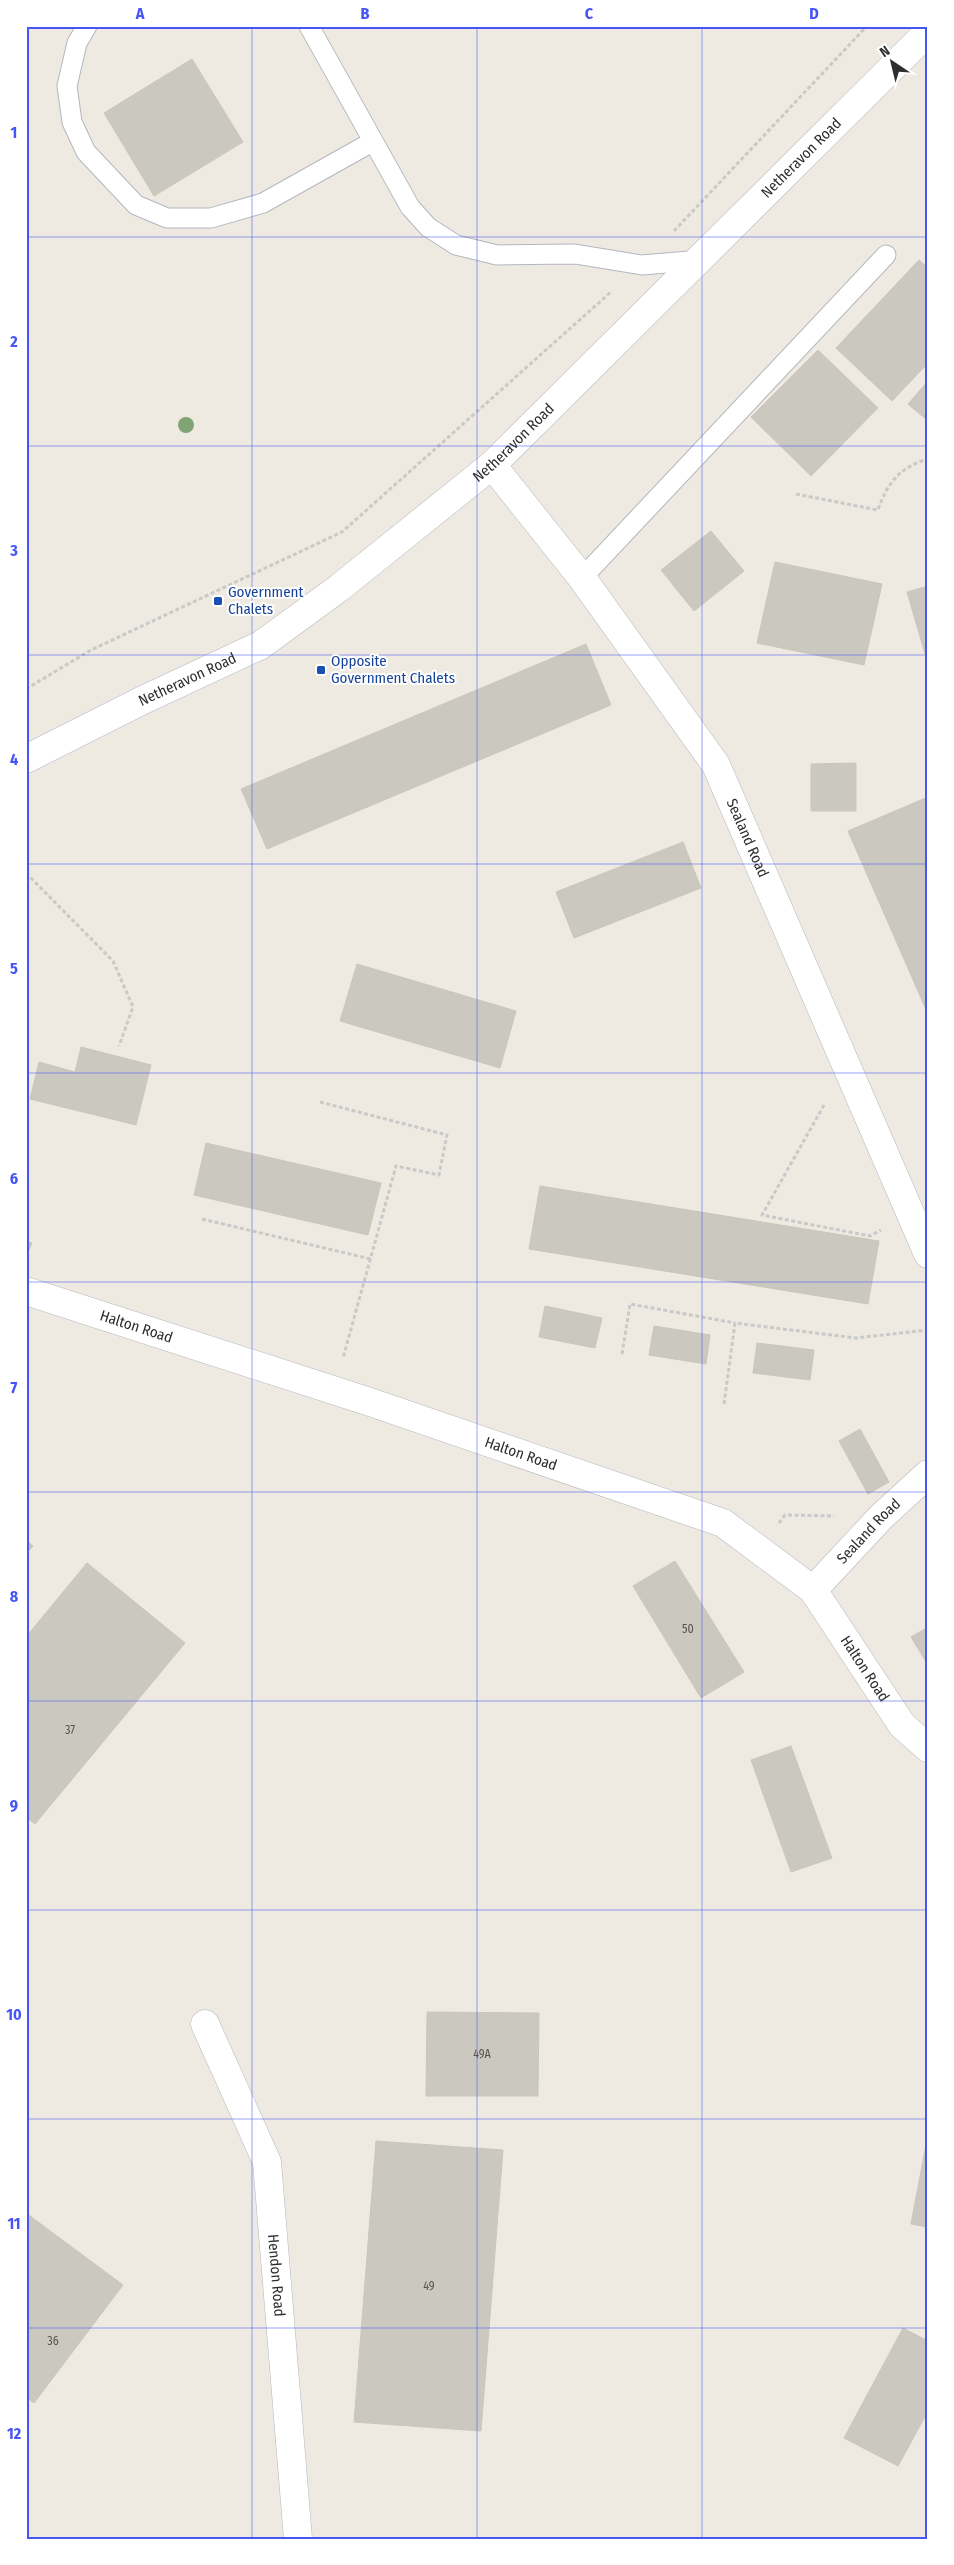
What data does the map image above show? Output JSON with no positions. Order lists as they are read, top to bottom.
{
  "streets": {
    "street": [
      "Netheravon Road",
      "Sealand Road",
      "Halton Road",
      "Hendon Road"
    ]
  },
  "crossings": [
    ["Netheravon Road", "Sealand Road"],
    ["Sealand Road", "Halton Road"]
  ],
  "places": {
    "transit": ["Government Chalets", "Opposite Government Chalets"]
  },
  "house_numbers": [
    "50",
    "37",
    "49A",
    "49",
    "36"
  ],
  "north": "top left",
  "grid": {
    "columns": [
      "A",
      "B",
      "C",
      "D"
    ],
    "rows": [
      "1",
      "2",
      "3",
      "4",
      "5",
      "6",
      "7",
      "8",
      "9",
      "10",
      "11",
      "12"
    ]
  }
}
